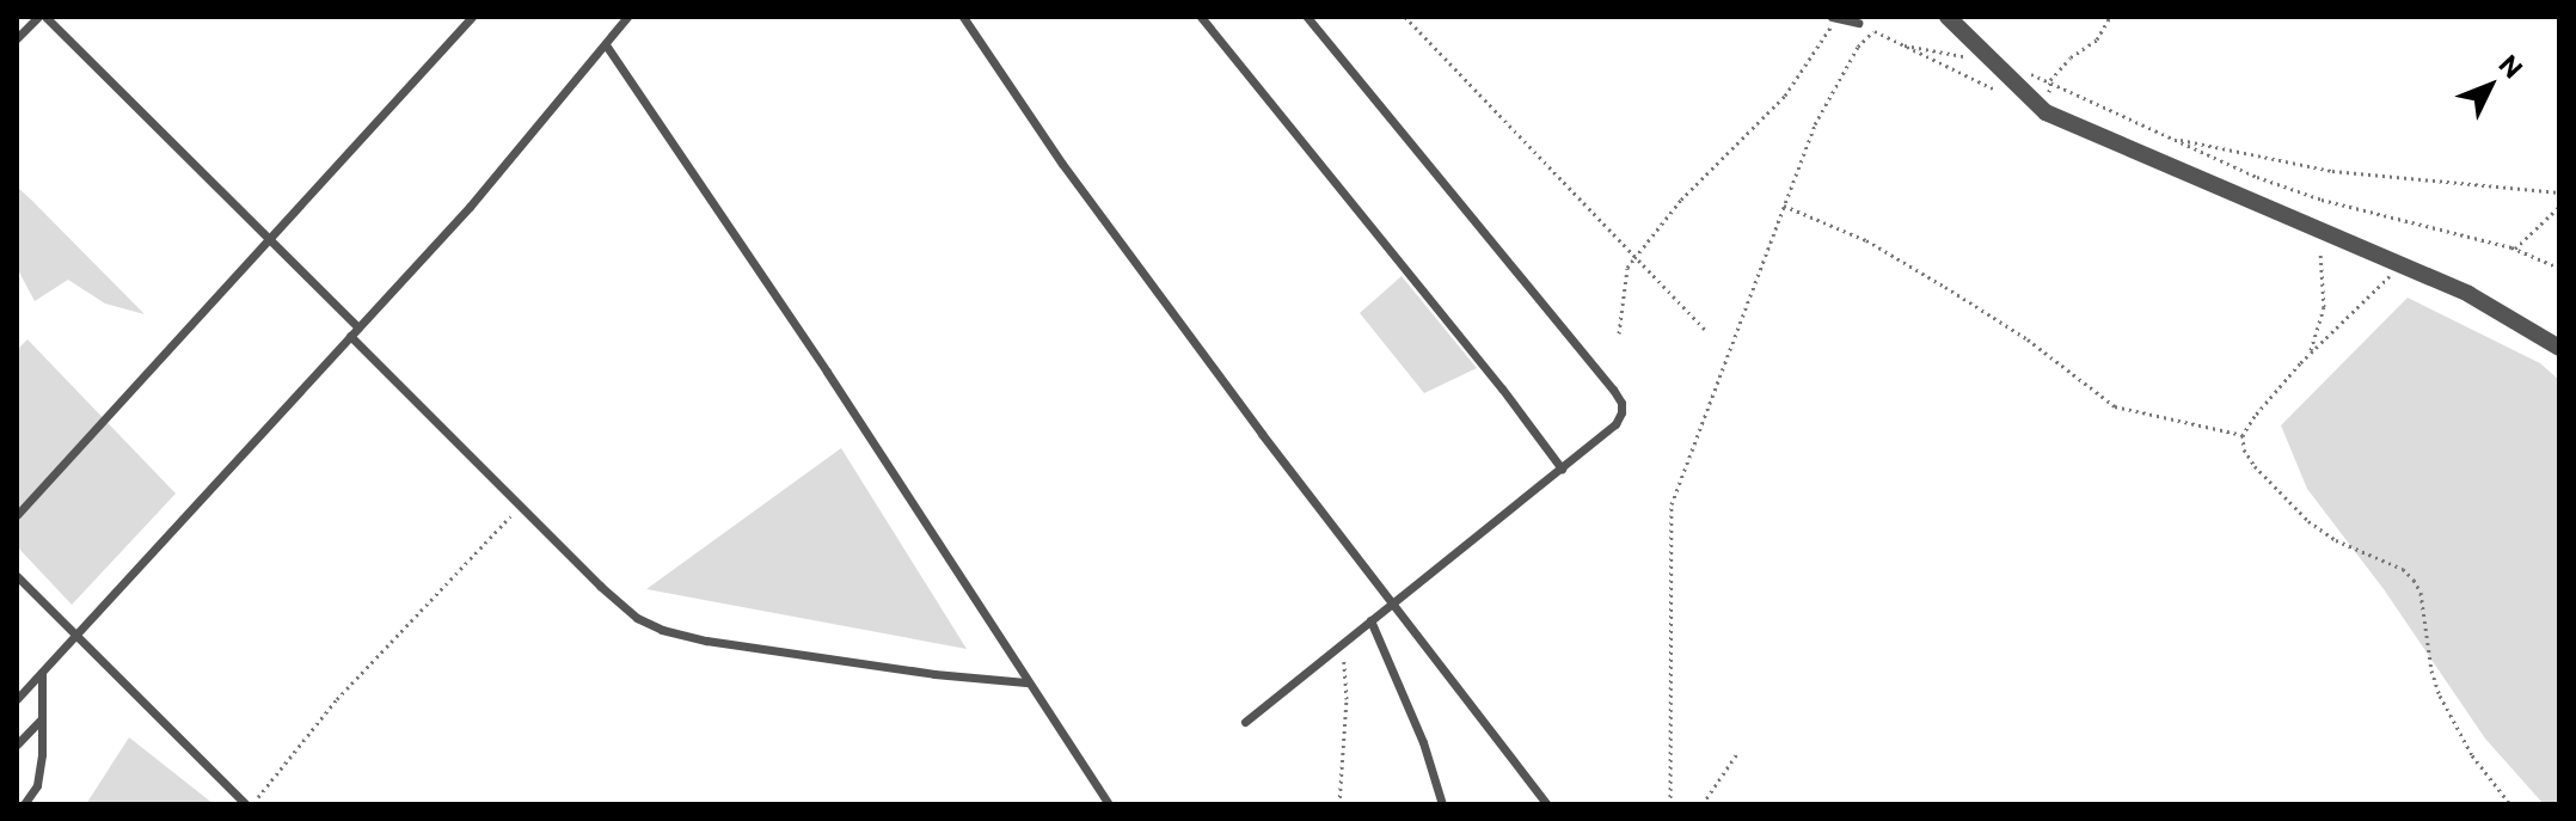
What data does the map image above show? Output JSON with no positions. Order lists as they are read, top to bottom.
{
  "north": "top right"
}
